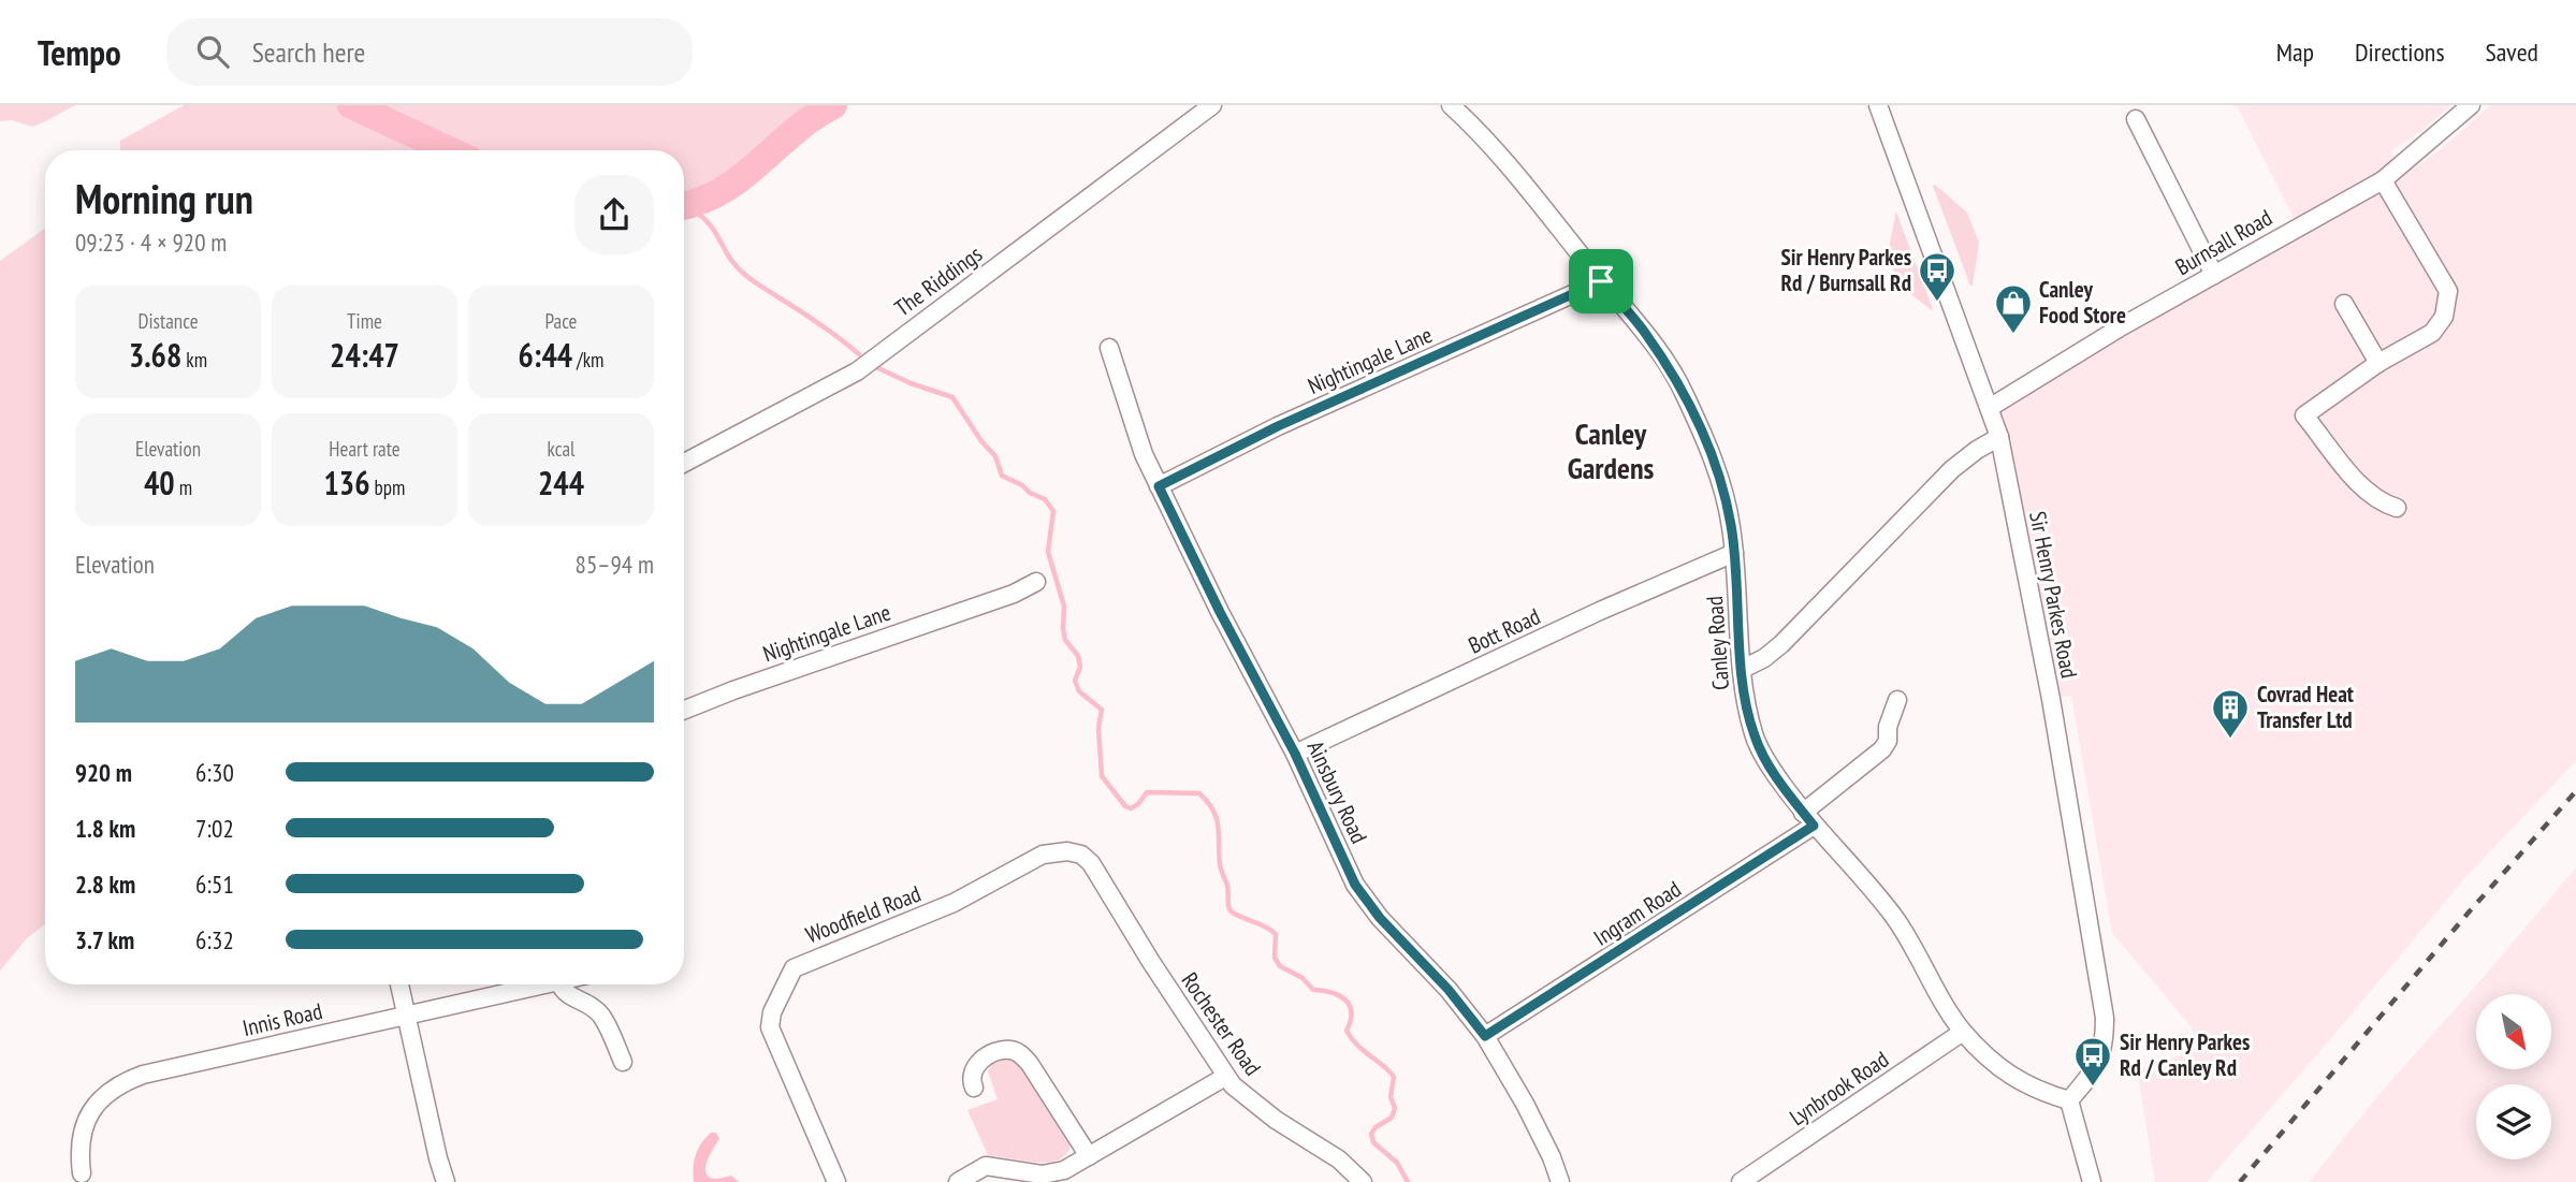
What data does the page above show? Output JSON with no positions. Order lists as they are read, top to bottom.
{
  "streets": {
    "street": [
      "Burnsall Road",
      "The Riddings",
      "Nightingale Lane",
      "Sir Henry Parkes Road",
      "Bott Road",
      "Canley Road",
      "Ainsbury Road",
      "Ingram Road",
      "Woodfield Road",
      "Innis Road",
      "Rochester Road",
      "Lynbrook Road"
    ]
  },
  "crossings": [
    ["Burnsall Road", "Sir Henry Parkes Road"],
    ["Nightingale Lane", "Canley Road"],
    ["Nightingale Lane", "Ainsbury Road"],
    ["Sir Henry Parkes Road", "Canley Road"],
    ["Bott Road", "Canley Road"],
    ["Bott Road", "Ainsbury Road"],
    ["Canley Road", "Ingram Road"],
    ["Canley Road", "Lynbrook Road"],
    ["Ainsbury Road", "Ingram Road"],
    ["Woodfield Road", "Rochester Road"]
  ],
  "districts": ["Canley Gardens"],
  "places": {
    "bus stop": ["Sir Henry Parkes Rd / Burnsall Rd", "Sir Henry Parkes Rd / Canley Rd"],
    "shop": ["Canley Food Store"],
    "building": ["Covrad Heat Transfer Ltd"]
  },
  "north": "bottom right",
  "page": {
    "header": "Tempo",
    "search": "Search here",
    "nav": ["Map", "Directions", "Saved"],
    "heading": ["Morning run", "09:23 · 4 × 920 m"],
    "stats": [
      ["Distance", "3.68 km"],
      ["Time", "24:47"],
      ["Pace", "6:44 /km"],
      ["Elevation", "40 m"],
      ["Heart rate", "136 bpm"],
      ["kcal", "244"]
    ],
    "chart": ["Elevation", "85–94 m"],
    "list": [
      {
        "name": "920 m",
        "note": "6:30"
      },
      {
        "name": "1.8 km",
        "note": "7:02"
      },
      {
        "name": "2.8 km",
        "note": "6:51"
      },
      {
        "name": "3.7 km",
        "note": "6:32"
      }
    ]
  }
}
